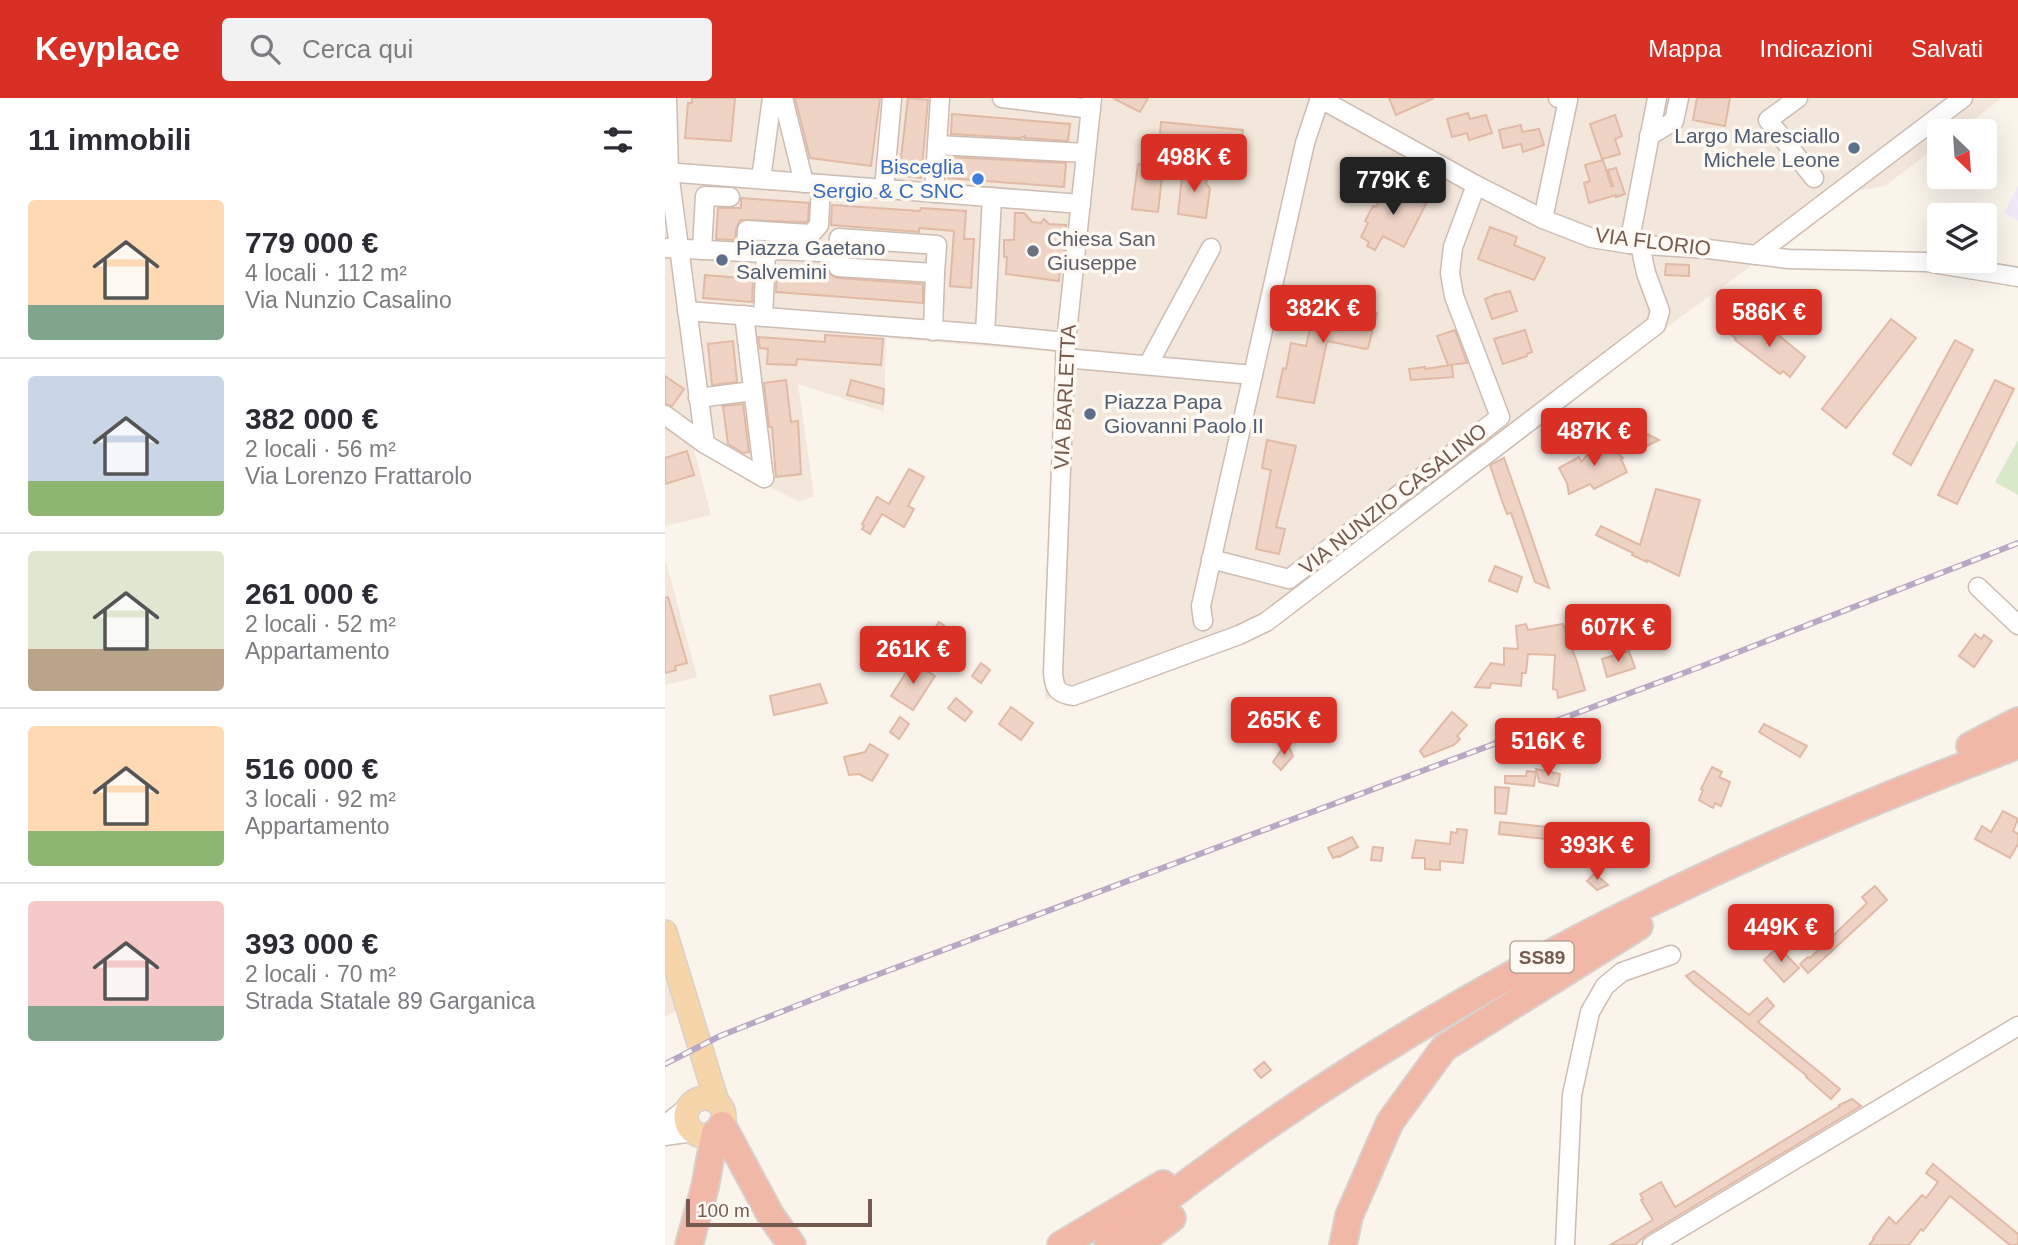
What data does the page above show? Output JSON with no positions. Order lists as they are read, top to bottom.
{
  "streets": {
    "highway": ["SS89"],
    "street": ["VIA FLORIO", "VIA BARLETTA", "VIA NUNZIO CASALINO"]
  },
  "crossings": [
    ["VIA FLORIO", "VIA BARLETTA"],
    ["VIA FLORIO", "VIA NUNZIO CASALINO"]
  ],
  "places": [
    "Largo Maresciallo Michele Leone",
    "Bisceglia Sergio & C SNC",
    "Chiesa San Giuseppe",
    "Piazza Gaetano Salvemini",
    "Piazza Papa Giovanni Paolo II"
  ],
  "scale_bar": "100 m",
  "north": "bottom right",
  "page": {
    "header": "Keyplace",
    "search": "Cerca qui",
    "nav": ["Mappa", "Indicazioni", "Salvati"],
    "heading": "11 immobili",
    "price": [
      "498K €",
      "779K €",
      "382K €",
      "586K €",
      "487K €",
      "607K €",
      "261K €",
      "265K €",
      "516K €",
      "393K €",
      "449K €"
    ],
    "list": [
      {
        "name": "779 000 €",
        "note": "4 locali · 112 m² · Via Nunzio Casalino"
      },
      {
        "name": "382 000 €",
        "note": "2 locali · 56 m² · Via Lorenzo Frattarolo"
      },
      {
        "name": "261 000 €",
        "note": "2 locali · 52 m² · Appartamento"
      },
      {
        "name": "516 000 €",
        "note": "3 locali · 92 m² · Appartamento"
      },
      {
        "name": "393 000 €",
        "note": "2 locali · 70 m² · Strada Statale 89 Garganica"
      }
    ],
    "scale": "100 m"
  }
}
